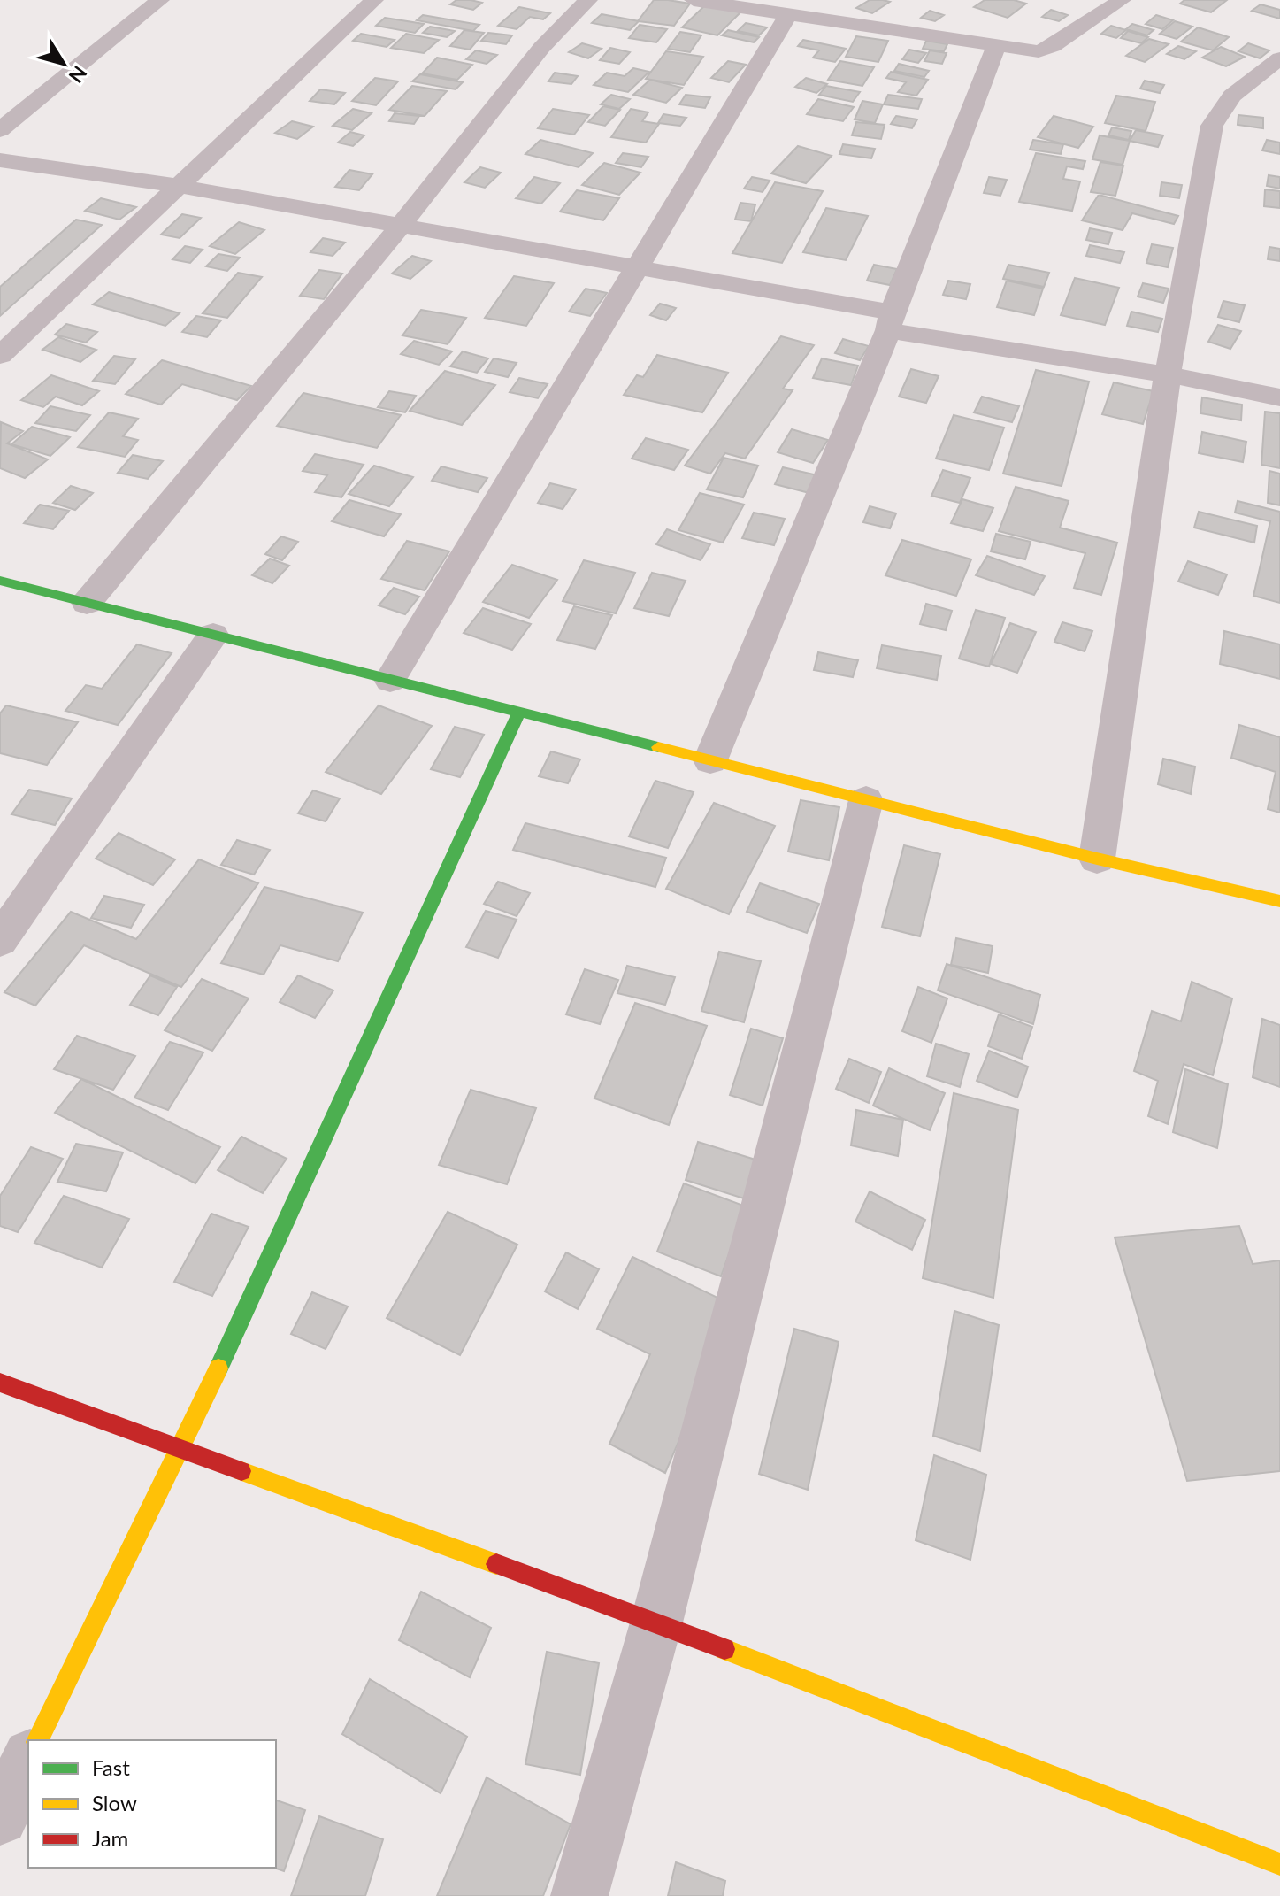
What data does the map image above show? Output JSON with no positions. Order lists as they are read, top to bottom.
{
  "legend": ["Fast", "Slow", "Jam"],
  "north": "bottom right"
}
